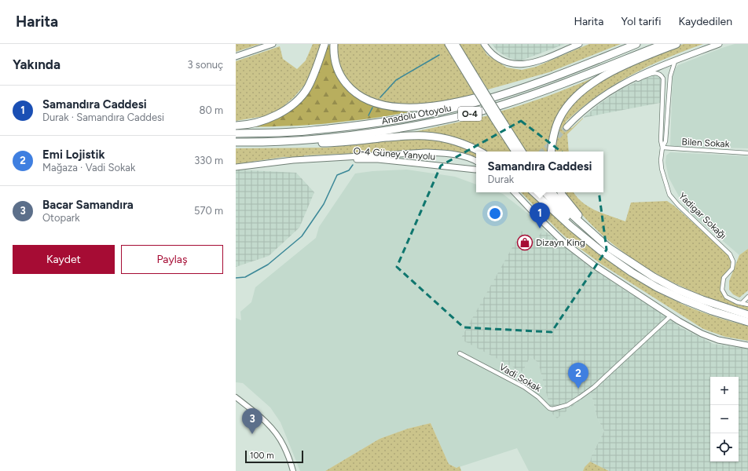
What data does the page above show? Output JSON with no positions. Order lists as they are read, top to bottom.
{
  "streets": {
    "highway": ["O-4", "Anadolu Otoyolu"],
    "main road": ["O-4 Güney Yanyolu"],
    "street": ["Bilen Sokak", "Yadigar Sokağı", "Vadi Sokak"]
  },
  "crossings": [
    ["Bilen Sokak", "Yadigar Sokağı"]
  ],
  "places": {
    "shop": ["Dizayn King"]
  },
  "scale_bar": "100 m",
  "page": {
    "header": "Harita",
    "nav": ["Harita", "Yol tarifi", "Kaydedilen"],
    "heading": ["Yakında", "3 sonuç"],
    "list": [
      {
        "mark": "1",
        "name": "Samandıra Caddesi",
        "note": "Durak · Samandıra Caddesi",
        "value": "80 m"
      },
      {
        "mark": "2",
        "name": "Emi Lojistik",
        "note": "Mağaza · Vadi Sokak",
        "value": "330 m"
      },
      {
        "mark": "3",
        "name": "Bacar Samandıra",
        "note": "Otopark",
        "value": "570 m"
      }
    ],
    "popup": ["Samandıra Caddesi", "Durak"],
    "pins": ["1", "2", "3"],
    "buttons": ["Kaydet", "Paylaş"],
    "map_buttons": ["+", "−"],
    "scale": "100 m"
  }
}
